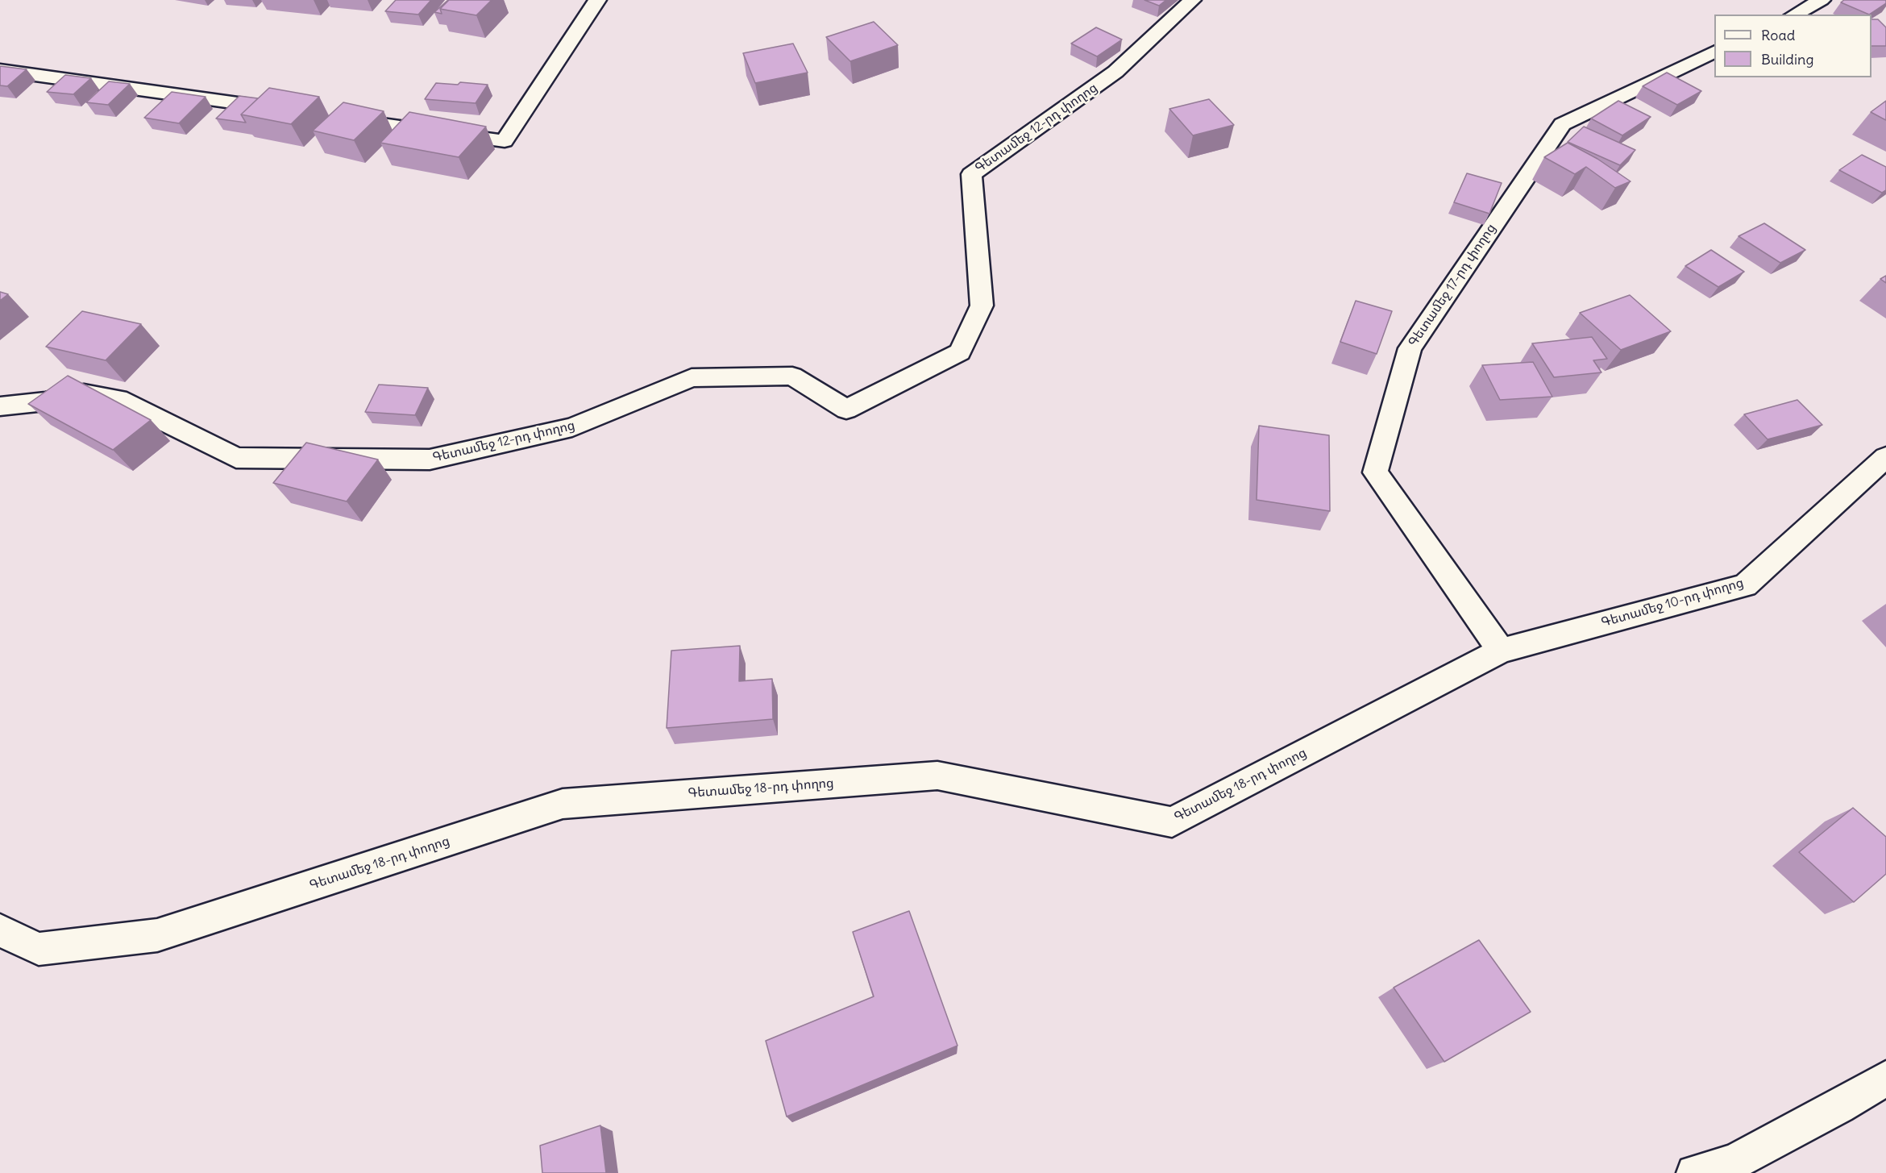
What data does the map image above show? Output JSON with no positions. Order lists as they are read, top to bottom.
{
  "streets": {
    "street": [
      "Գետամեջ 12-րդ փողոց",
      "Գետամեջ 17-րդ փողոց",
      "Գետամեջ 10-րդ փողոց",
      "Գետամեջ 18-րդ փողոց"
    ]
  },
  "crossings": [
    ["Գետամեջ 17-րդ փողոց", "Գետամեջ 10-րդ փողոց"],
    ["Գետամեջ 17-րդ փողոց", "Գետամեջ 18-րդ փողոց"],
    ["Գետամեջ 10-րդ փողոց", "Գետամեջ 18-րդ փողոց"]
  ],
  "legend": ["Road", "Building"]
}
